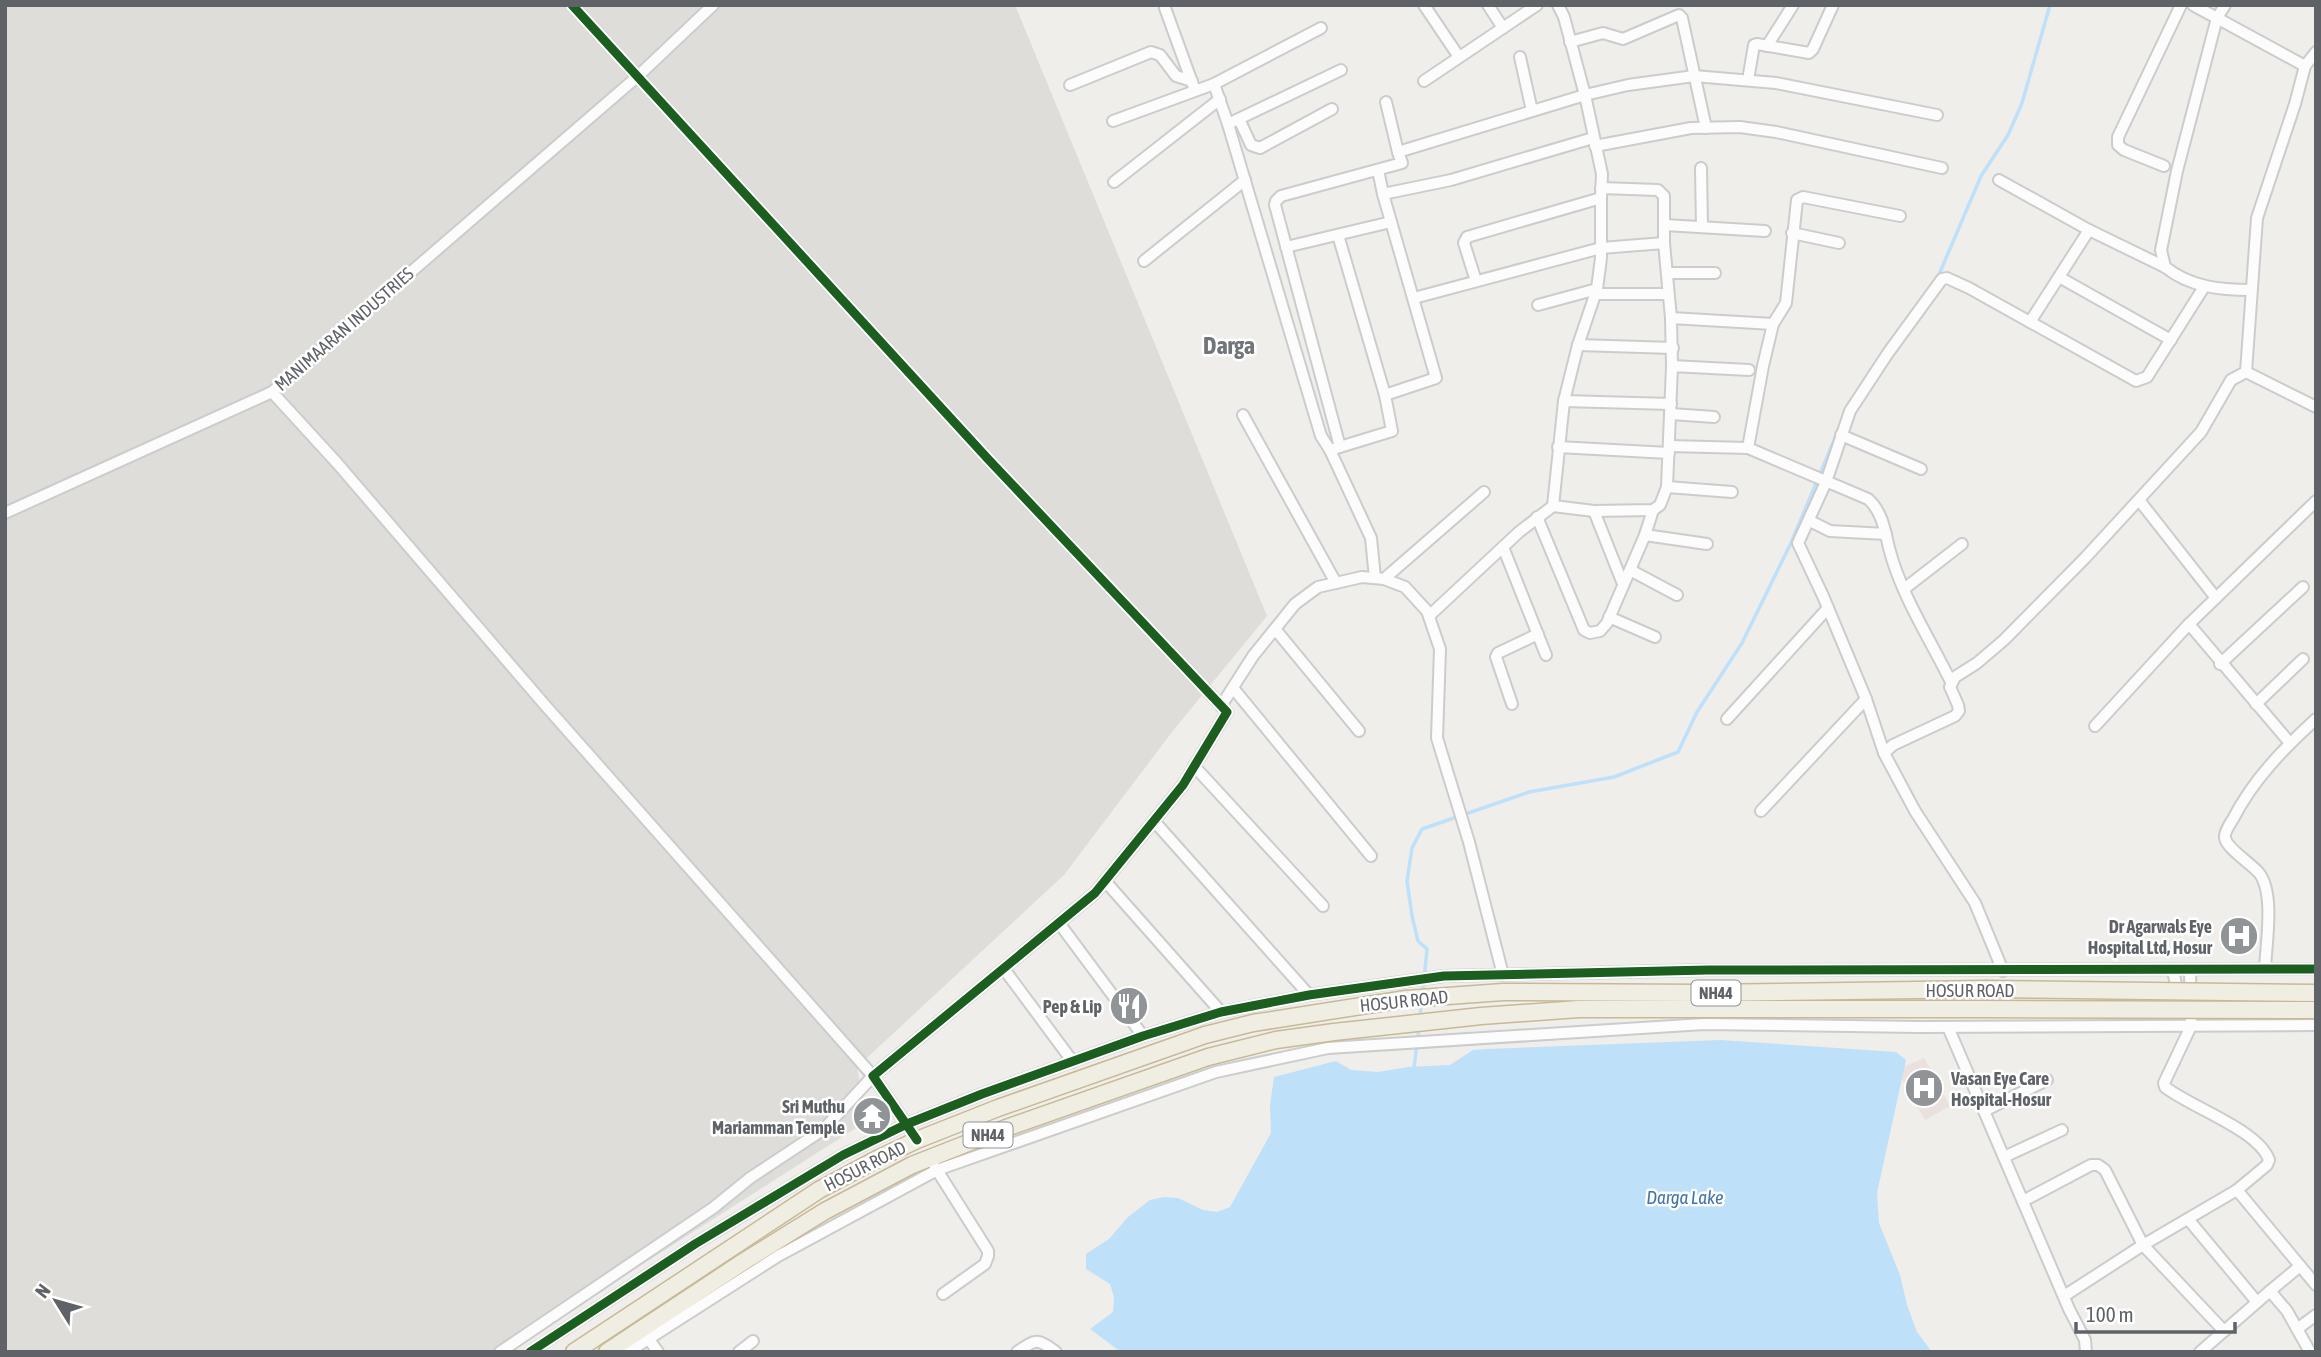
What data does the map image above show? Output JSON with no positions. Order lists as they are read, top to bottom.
{
  "streets": {
    "highway": ["HOSUR ROAD", "NH44"],
    "street": ["MANIMAARAN INDUSTRIES"]
  },
  "districts": ["Darga"],
  "water": ["Darga Lake"],
  "places": {
    "hospital": ["Dr Agarwals Eye Hospital Ltd, Hosur", "Vasan Eye Care Hospital-Hosur"],
    "restaurant": ["Pep & Lip"],
    "temple": ["Sri Muthu Mariamman Temple"]
  },
  "scale_bar": "100 m",
  "north": "top left"
}
